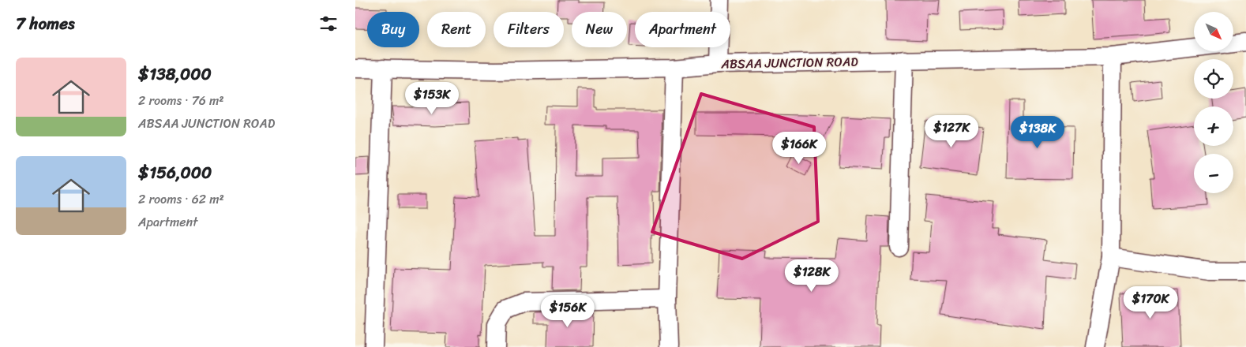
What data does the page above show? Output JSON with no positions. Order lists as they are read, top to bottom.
{
  "streets": {
    "street": ["ABSAA JUNCTION ROAD"]
  },
  "north": "bottom right",
  "page": {
    "heading": "7 homes",
    "map_buttons": ["+", "−"],
    "chip": [
      "Buy",
      "Rent",
      "Filters",
      "New",
      "Apartment"
    ],
    "list": [
      {
        "name": "$138,000",
        "note": "2 rooms · 76 m² · ABSAA JUNCTION ROAD"
      },
      {
        "name": "$156,000",
        "note": "2 rooms · 62 m² · Apartment"
      }
    ],
    "price": [
      "$153K",
      "$127K",
      "$138K",
      "$166K",
      "$128K",
      "$170K",
      "$156K"
    ]
  }
}
